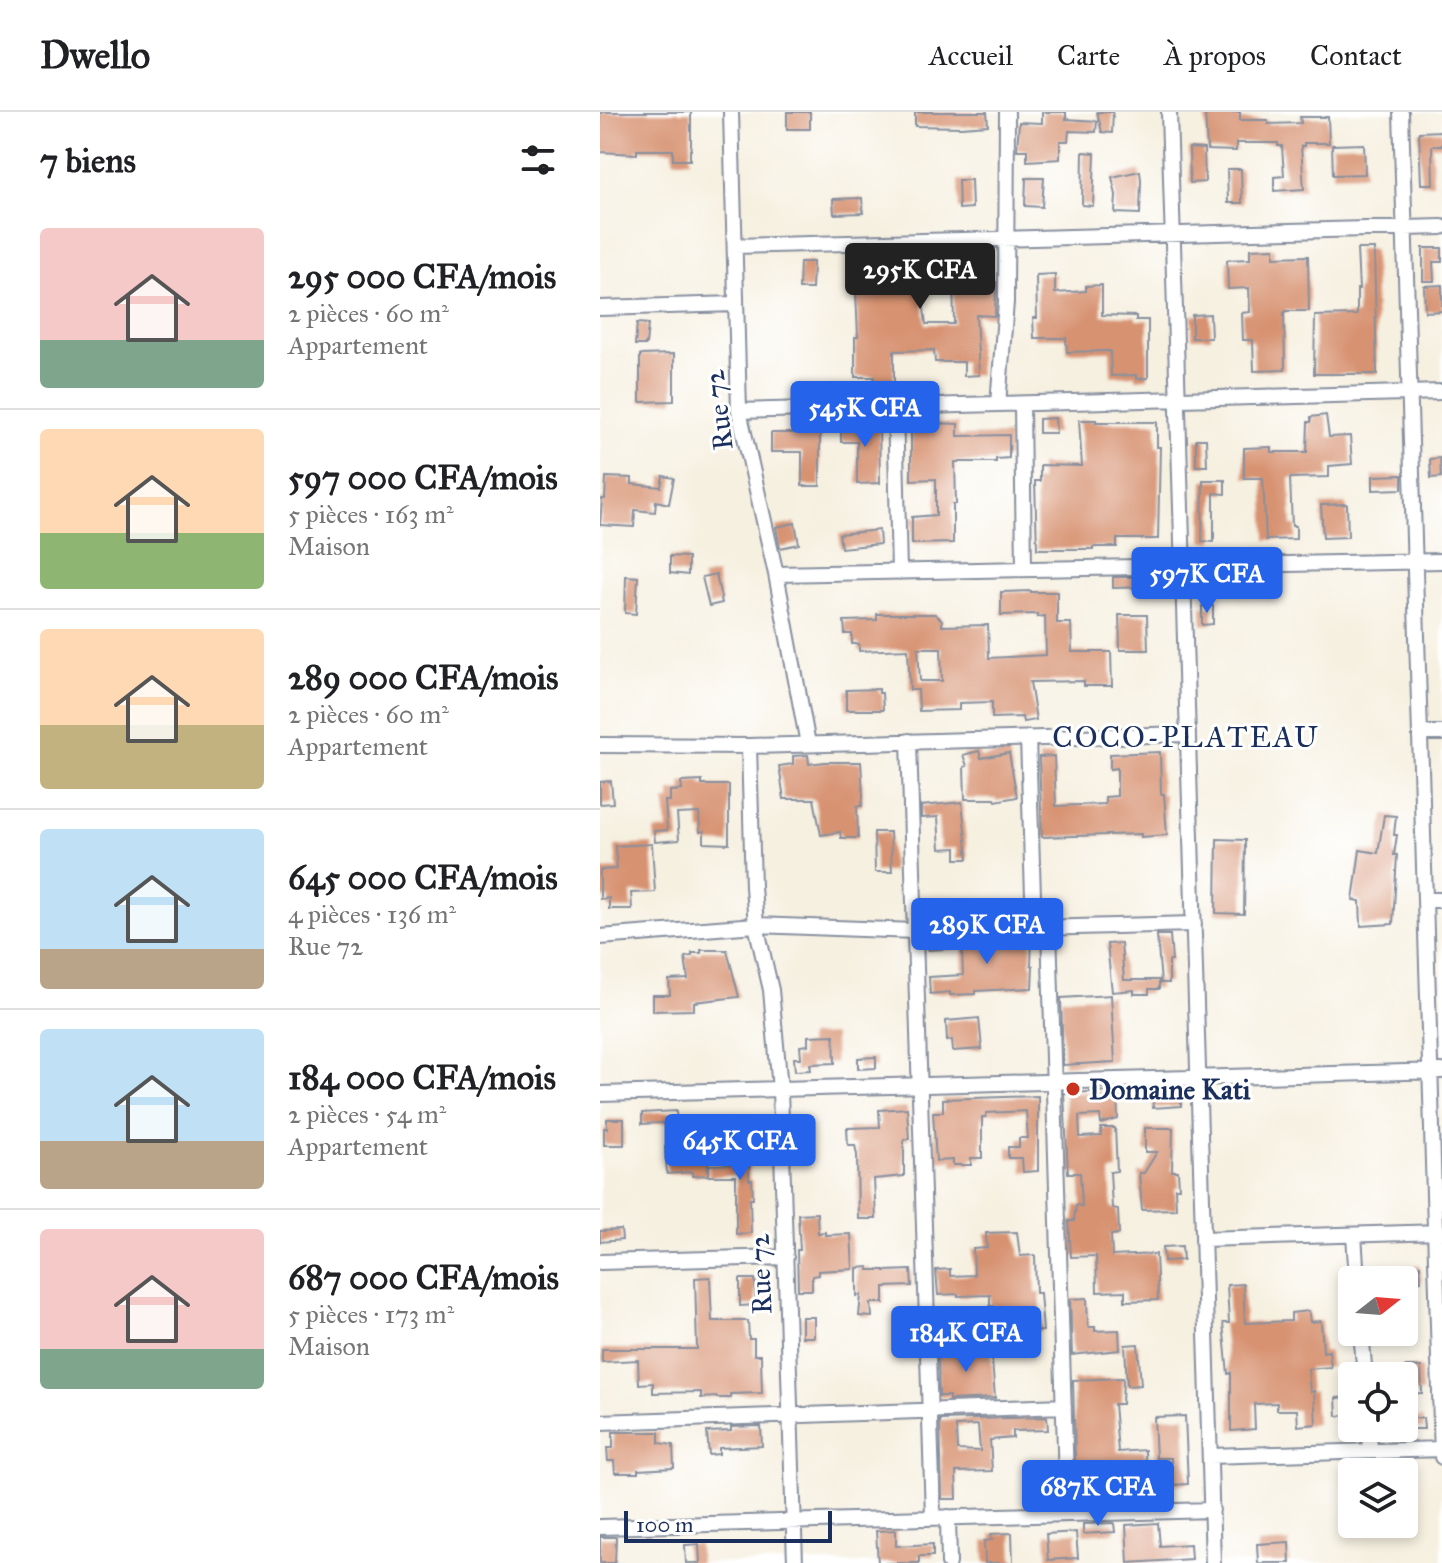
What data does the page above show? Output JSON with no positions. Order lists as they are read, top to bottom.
{
  "streets": {
    "street": ["Rue 72"]
  },
  "districts": ["COCO-PLATEAU"],
  "places": ["Domaine Kati"],
  "scale_bar": "100 m",
  "north": "right",
  "page": {
    "header": "Dwello",
    "nav": [
      "Accueil",
      "Carte",
      "À propos",
      "Contact"
    ],
    "heading": "7 biens",
    "list": [
      {
        "name": "295 000 CFA/mois",
        "note": "2 pièces · 60 m² · Appartement"
      },
      {
        "name": "597 000 CFA/mois",
        "note": "5 pièces · 163 m² · Maison"
      },
      {
        "name": "289 000 CFA/mois",
        "note": "2 pièces · 60 m² · Appartement"
      },
      {
        "name": "645 000 CFA/mois",
        "note": "4 pièces · 136 m² · Rue 72"
      },
      {
        "name": "184 000 CFA/mois",
        "note": "2 pièces · 54 m² · Appartement"
      },
      {
        "name": "687 000 CFA/mois",
        "note": "5 pièces · 173 m² · Maison"
      }
    ],
    "price": [
      "295K CFA",
      "545K CFA",
      "597K CFA",
      "289K CFA",
      "645K CFA",
      "184K CFA",
      "687K CFA"
    ],
    "scale": "100 m"
  }
}
